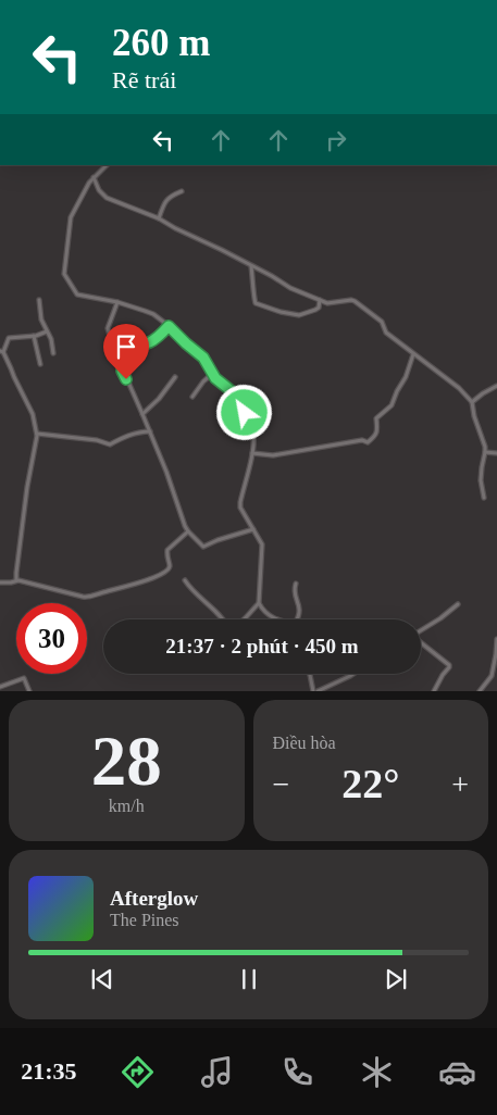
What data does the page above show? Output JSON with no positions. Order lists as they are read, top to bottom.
{
  "page": {
    "turn": ["260 m", "Rẽ trái"],
    "limit": "30",
    "trip": "21:37 · 2 phút · 450 m",
    "tile": [
      ["28", "km/h"],
      "Điều hòa"
    ],
    "heat": ["−", "22°", "+"],
    "song": ["Afterglow", "The Pines"],
    "tabs": "21:35"
  }
}
